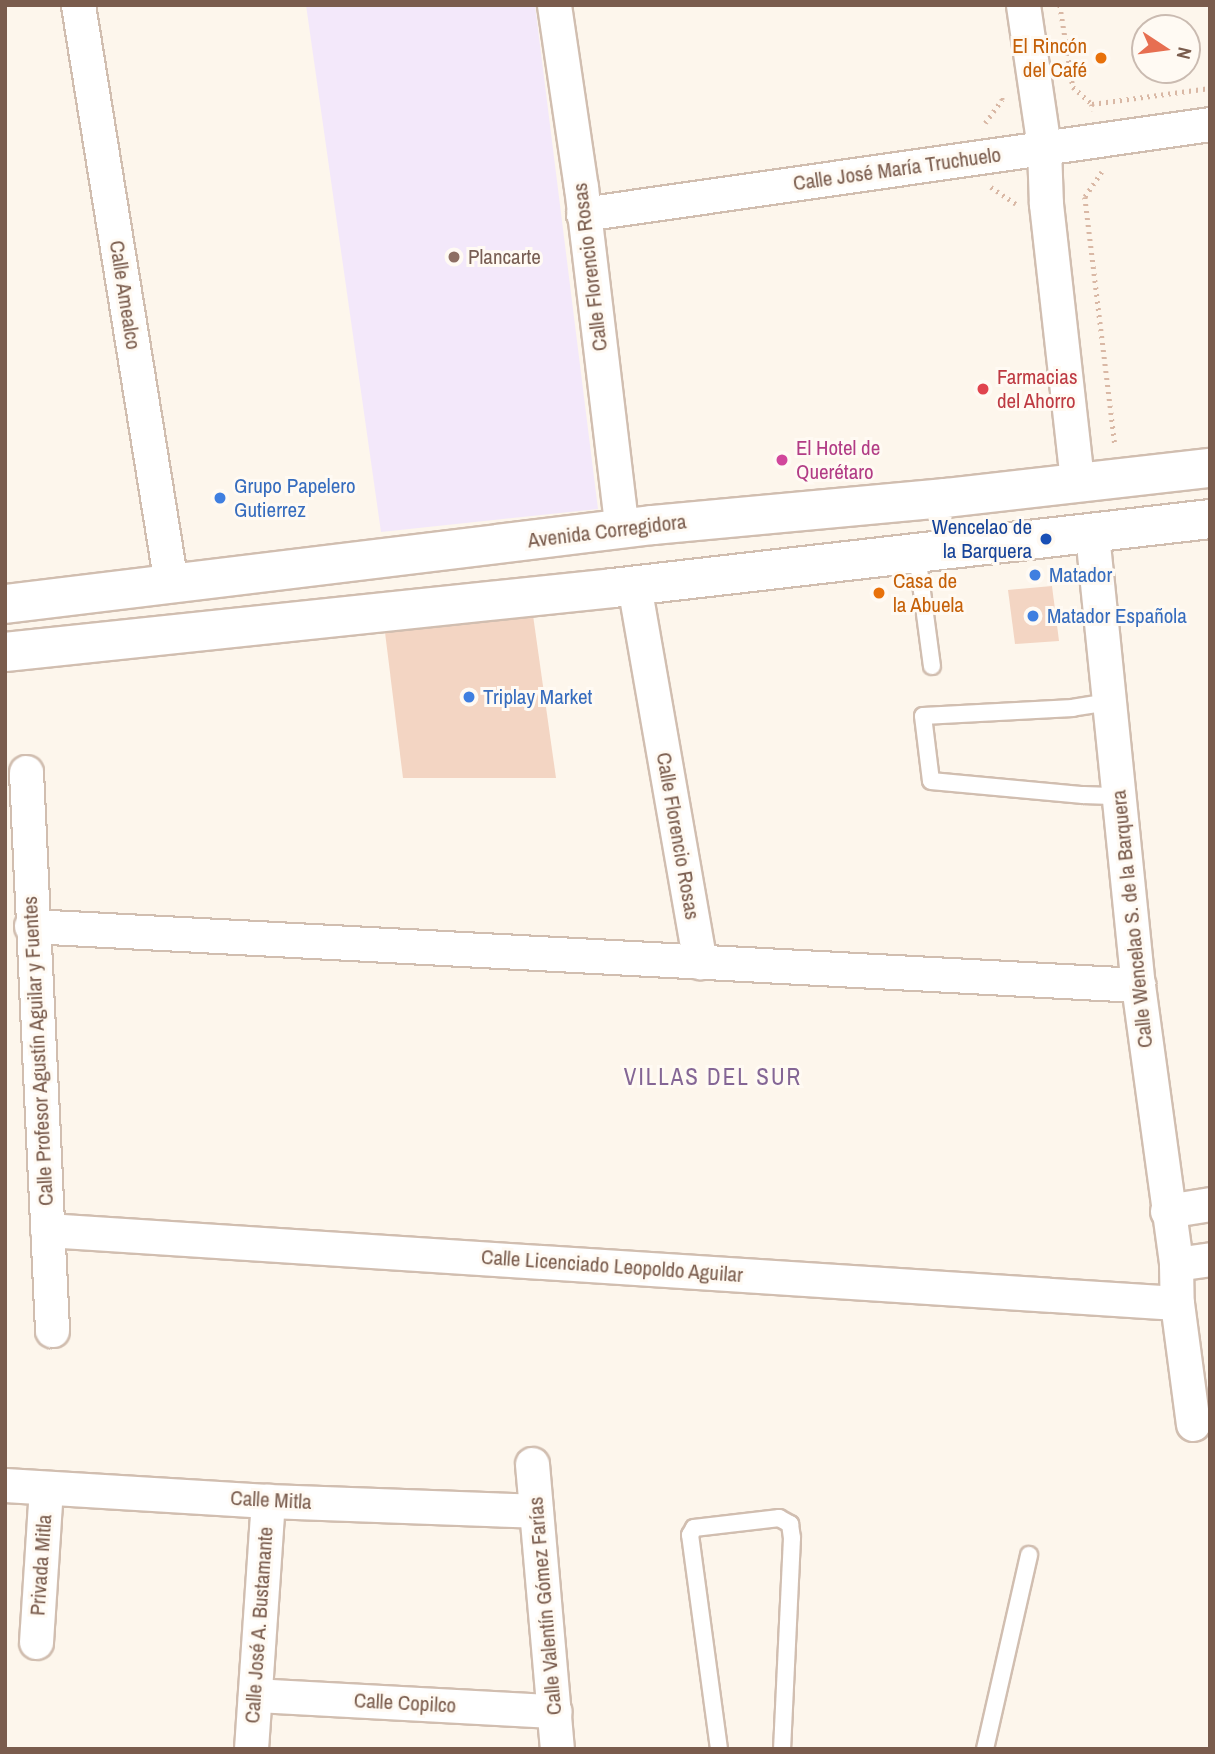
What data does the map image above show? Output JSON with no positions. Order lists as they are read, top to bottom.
{
  "streets": {
    "main road": ["Avenida Corregidora"],
    "street": [
      "Calle José María Truchuelo",
      "Calle Florencio Rosas",
      "Calle Amealco",
      "Calle Wencelao S. de la Barquera",
      "Calle Profesor Agustín Aguilar y Fuentes",
      "Calle Licenciado Leopoldo Aguilar",
      "Calle Mitla",
      "Privada Mitla",
      "Calle Valentín Gómez Farías",
      "Calle José A. Bustamante",
      "Calle Copilco"
    ]
  },
  "crossings": [
    ["Calle José María Truchuelo", "Calle Florencio Rosas"],
    ["Calle Florencio Rosas", "Avenida Corregidora"],
    ["Calle Amealco", "Avenida Corregidora"],
    ["Calle Wencelao S. de la Barquera", "Calle Licenciado Leopoldo Aguilar"],
    ["Calle Profesor Agustín Aguilar y Fuentes", "Calle Licenciado Leopoldo Aguilar"],
    ["Calle Mitla", "Privada Mitla"],
    ["Calle Mitla", "Calle Valentín Gómez Farías"],
    ["Calle Mitla", "Calle José A. Bustamante"],
    ["Calle Valentín Gómez Farías", "Calle Copilco"],
    ["Calle José A. Bustamante", "Calle Copilco"]
  ],
  "districts": ["VILLAS DEL SUR"],
  "places": [
    "El Rincón del Café",
    "Plancarte",
    "Farmacias del Ahorro",
    "El Hotel de Querétaro",
    "Grupo Papelero Gutierrez",
    "Wencelao de la Barquera",
    "Matador",
    "Casa de la Abuela",
    "Matador Española",
    "Triplay Market"
  ],
  "north": "right"
}
